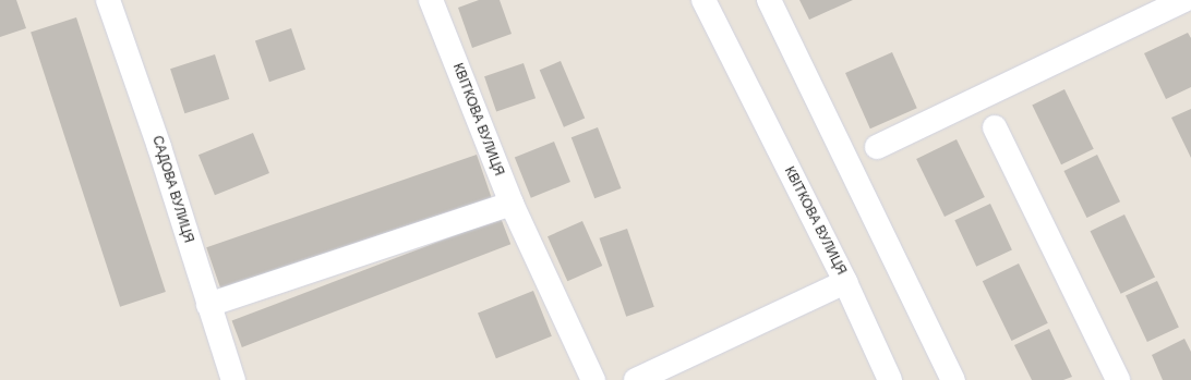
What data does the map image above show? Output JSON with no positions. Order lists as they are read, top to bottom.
{
  "streets": {
    "street": ["КВІТКОВА ВУЛИЦЯ", "САДОВА ВУЛИЦЯ"]
  }
}
